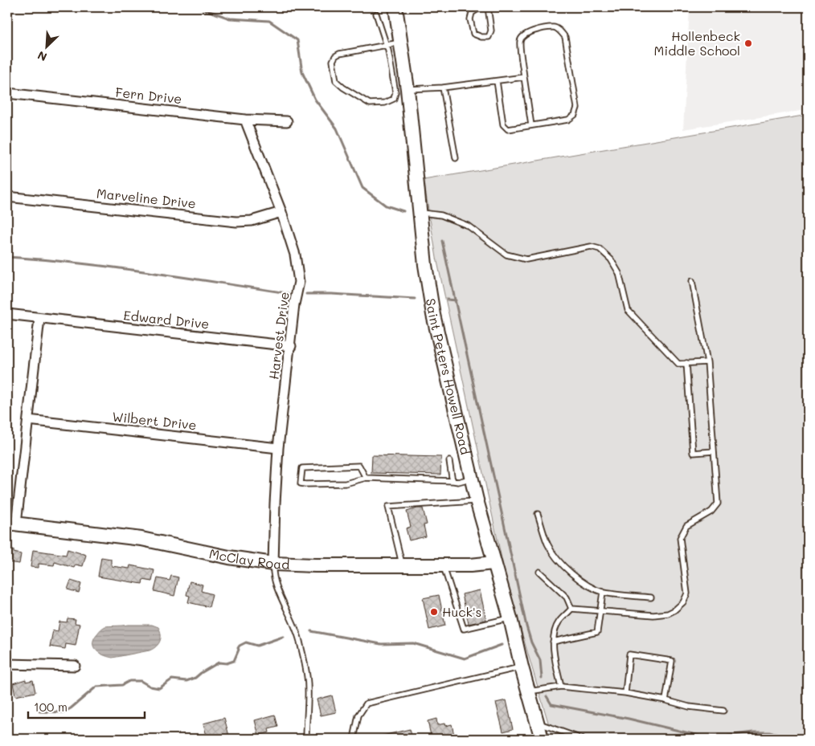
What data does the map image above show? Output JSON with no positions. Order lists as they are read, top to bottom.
{
  "streets": {
    "main road": ["Saint Peters Howell Road", "McClay Road"],
    "street": [
      "Fern Drive",
      "Marveline Drive",
      "Edward Drive",
      "Harvest Drive",
      "Wilbert Drive"
    ]
  },
  "crossings": [
    ["Fern Drive", "Harvest Drive"],
    ["Marveline Drive", "Harvest Drive"],
    ["Edward Drive", "Harvest Drive"],
    ["Harvest Drive", "Wilbert Drive"],
    ["Harvest Drive", "McClay Road"],
    ["Saint Peters Howell Road", "McClay Road"]
  ],
  "places": ["Hollenbeck Middle School", "Huck's"],
  "scale_bar": "100 m",
  "north": "bottom left"
}
